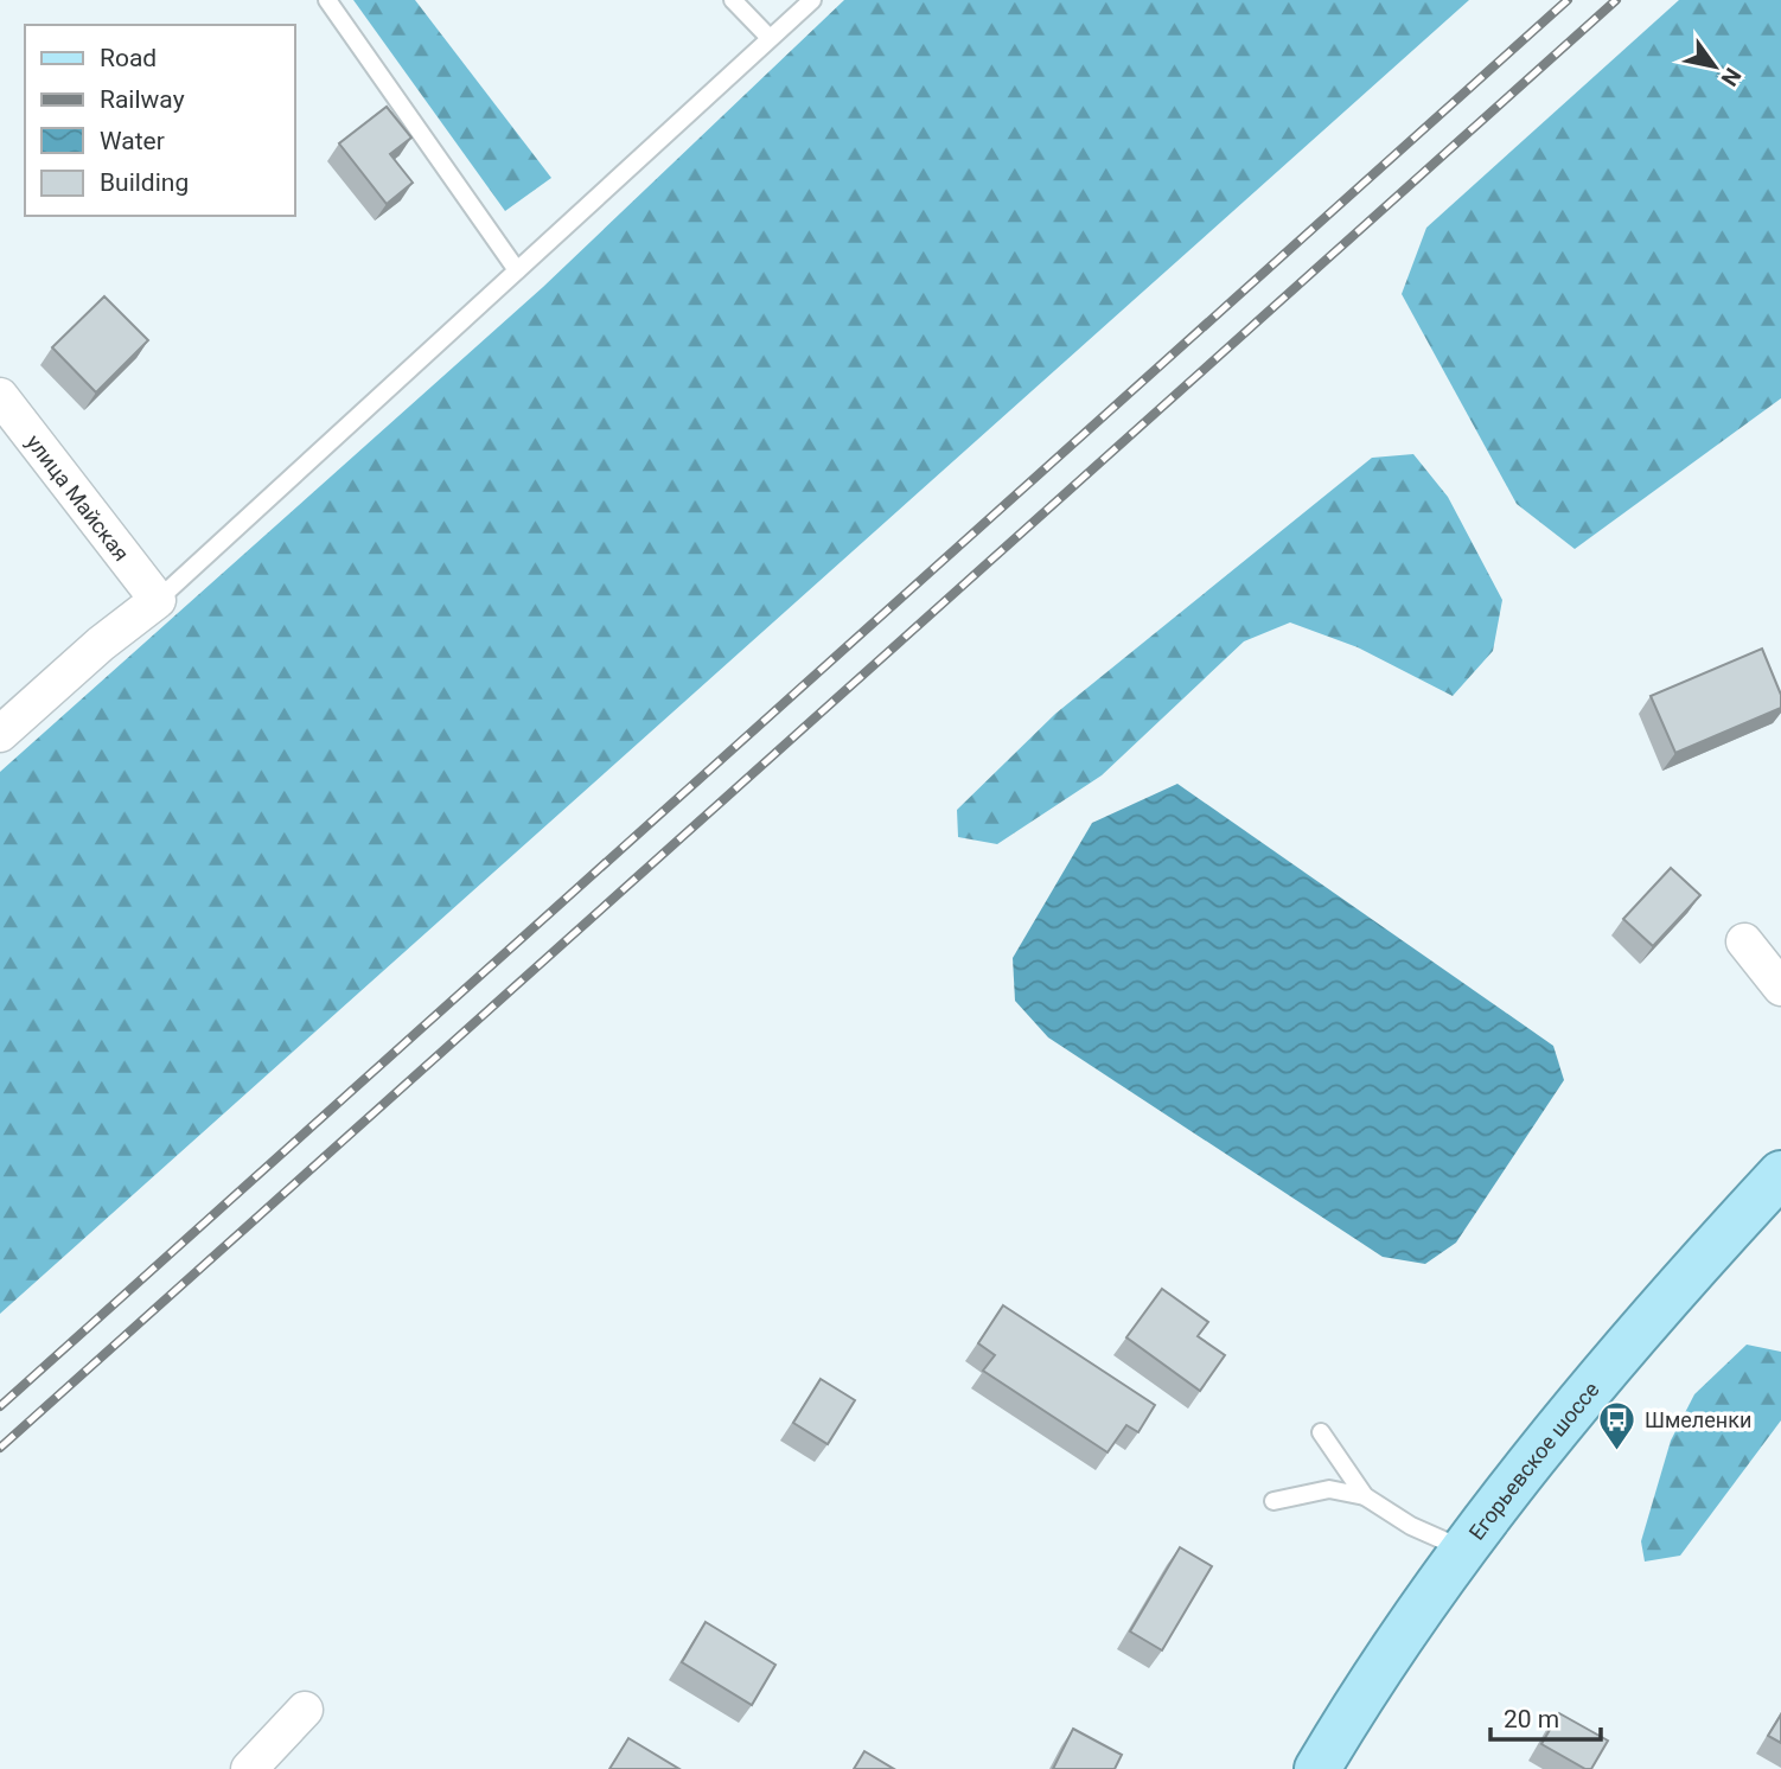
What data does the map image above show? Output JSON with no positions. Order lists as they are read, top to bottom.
{
  "streets": {
    "main road": ["Егорьевское шоссе"],
    "street": ["улица Майская"]
  },
  "places": {
    "bus stop": ["Шмеленки"]
  },
  "legend": [
    "Road",
    "Railway",
    "Water",
    "Building"
  ],
  "scale_bar": "20 m",
  "north": "bottom right"
}
